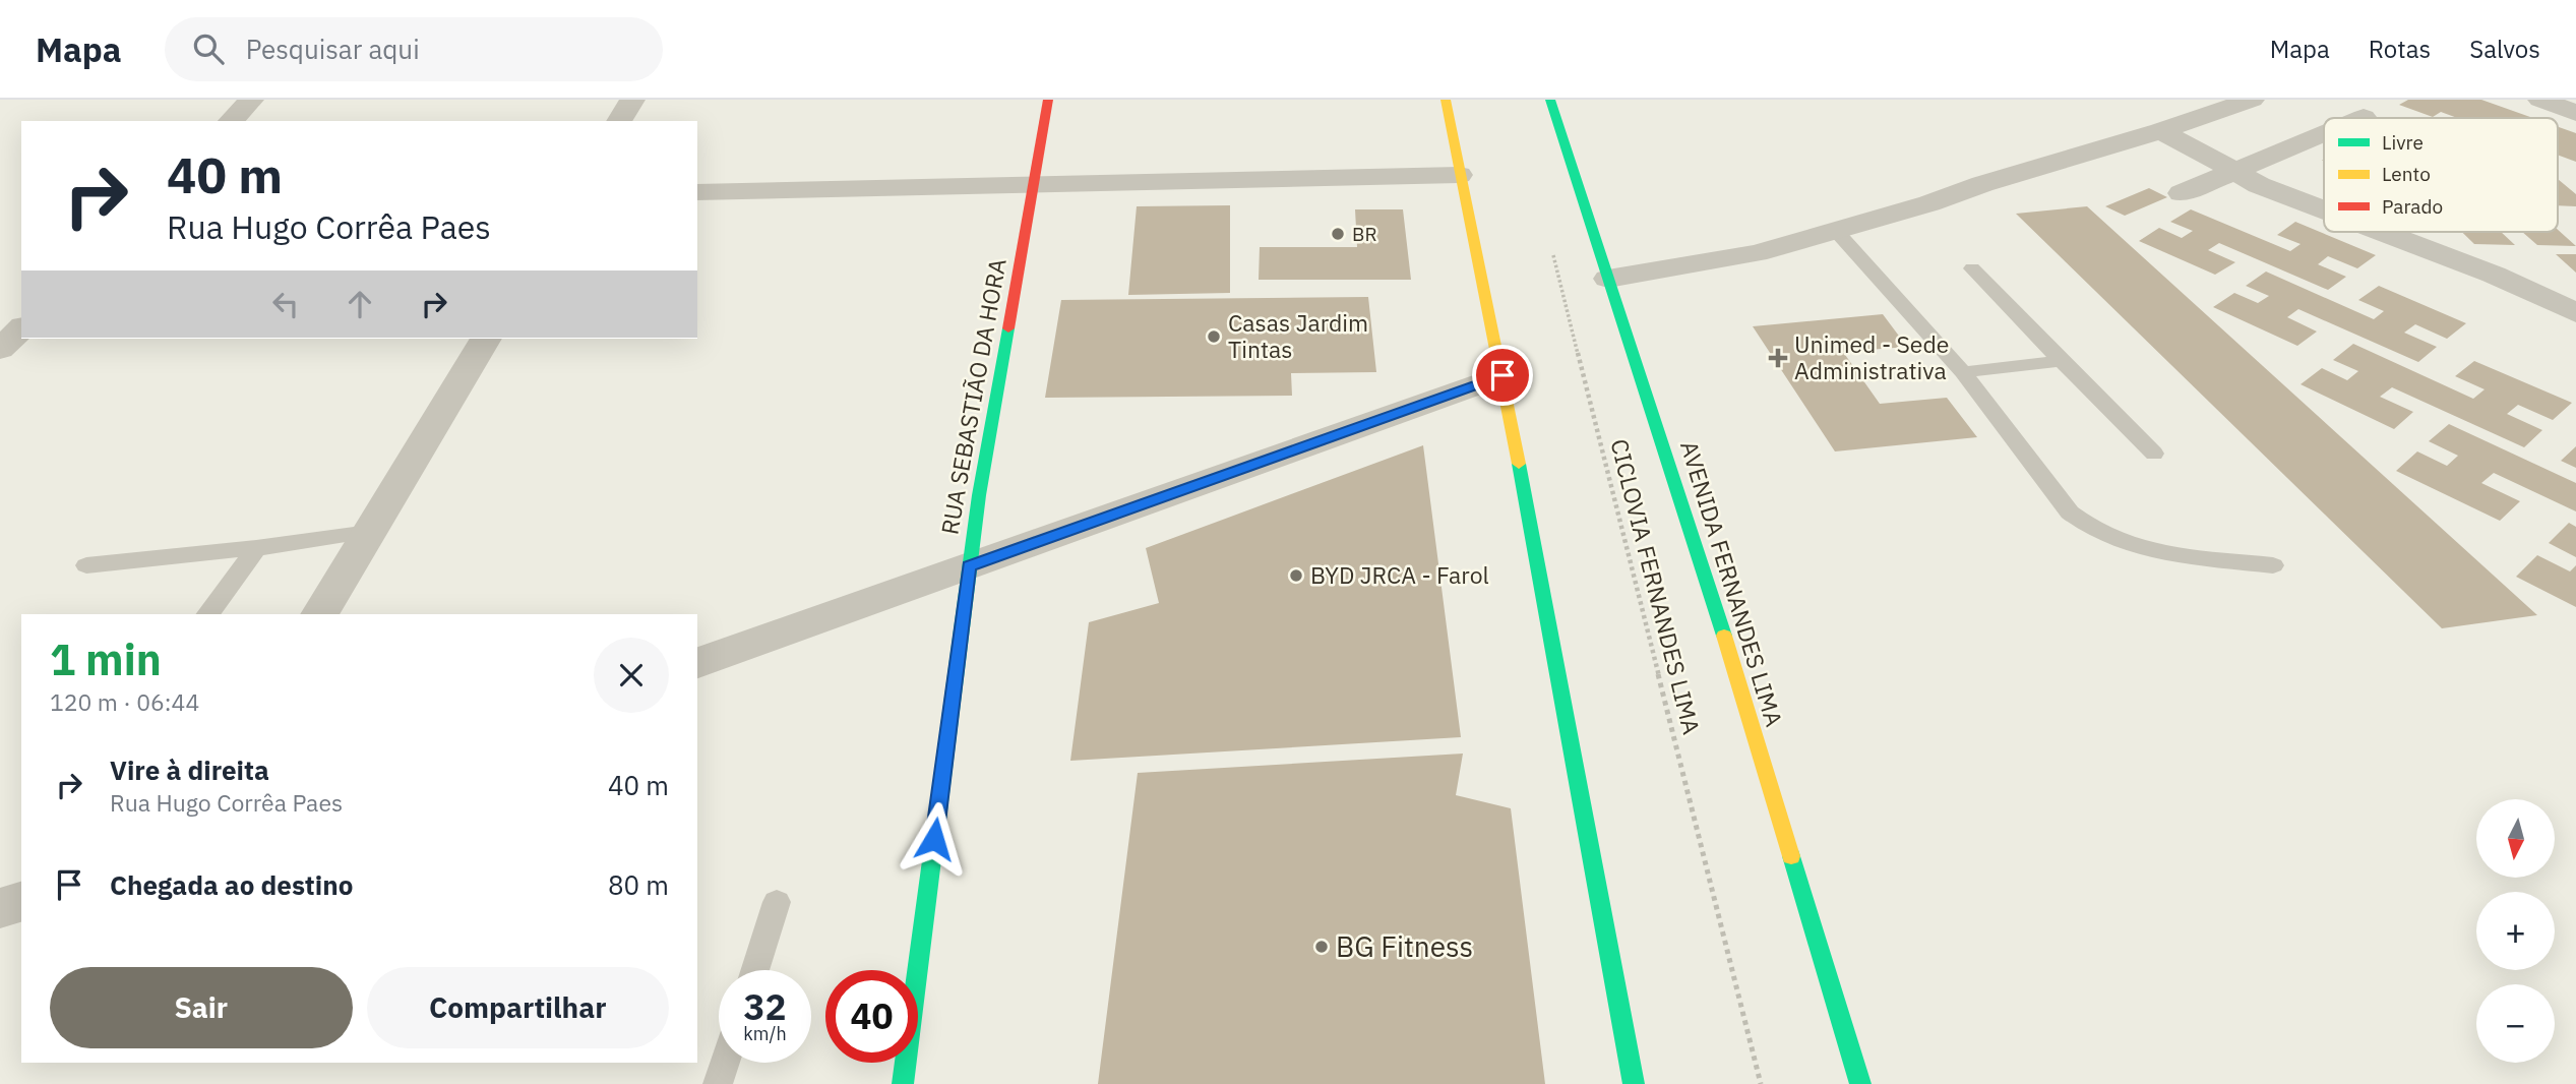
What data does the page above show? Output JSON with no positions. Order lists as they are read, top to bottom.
{
  "streets": {
    "main road": ["RUA SEBASTIÃO DA HORA", "AVENIDA FERNANDES LIMA"],
    "path": ["CICLOVIA FERNANDES LIMA"]
  },
  "places": {
    "other": [
      "BR",
      "Casas Jardim Tintas",
      "BYD JRCA - Farol",
      "BG Fitness"
    ],
    "health": ["Unimed - Sede Administrativa"]
  },
  "legend": ["Livre", "Lento", "Parado"],
  "north": "bottom",
  "page": {
    "header": "Mapa",
    "search": "Pesquisar aqui",
    "nav": ["Mapa", "Rotas", "Salvos"],
    "turn": ["40 m", "Rua Hugo Corrêa Paes"],
    "heading": ["1 min", "120 m · 06:44"],
    "list": [
      {
        "name": "Vire à direita",
        "note": "Rua Hugo Corrêa Paes",
        "value": "40 m"
      },
      {
        "name": "Chegada ao destino",
        "value": "80 m"
      }
    ],
    "map_buttons": ["+", "−"],
    "buttons": ["Sair", "Compartilhar"],
    "speed": "32 km/h",
    "limit": "40"
  }
}
